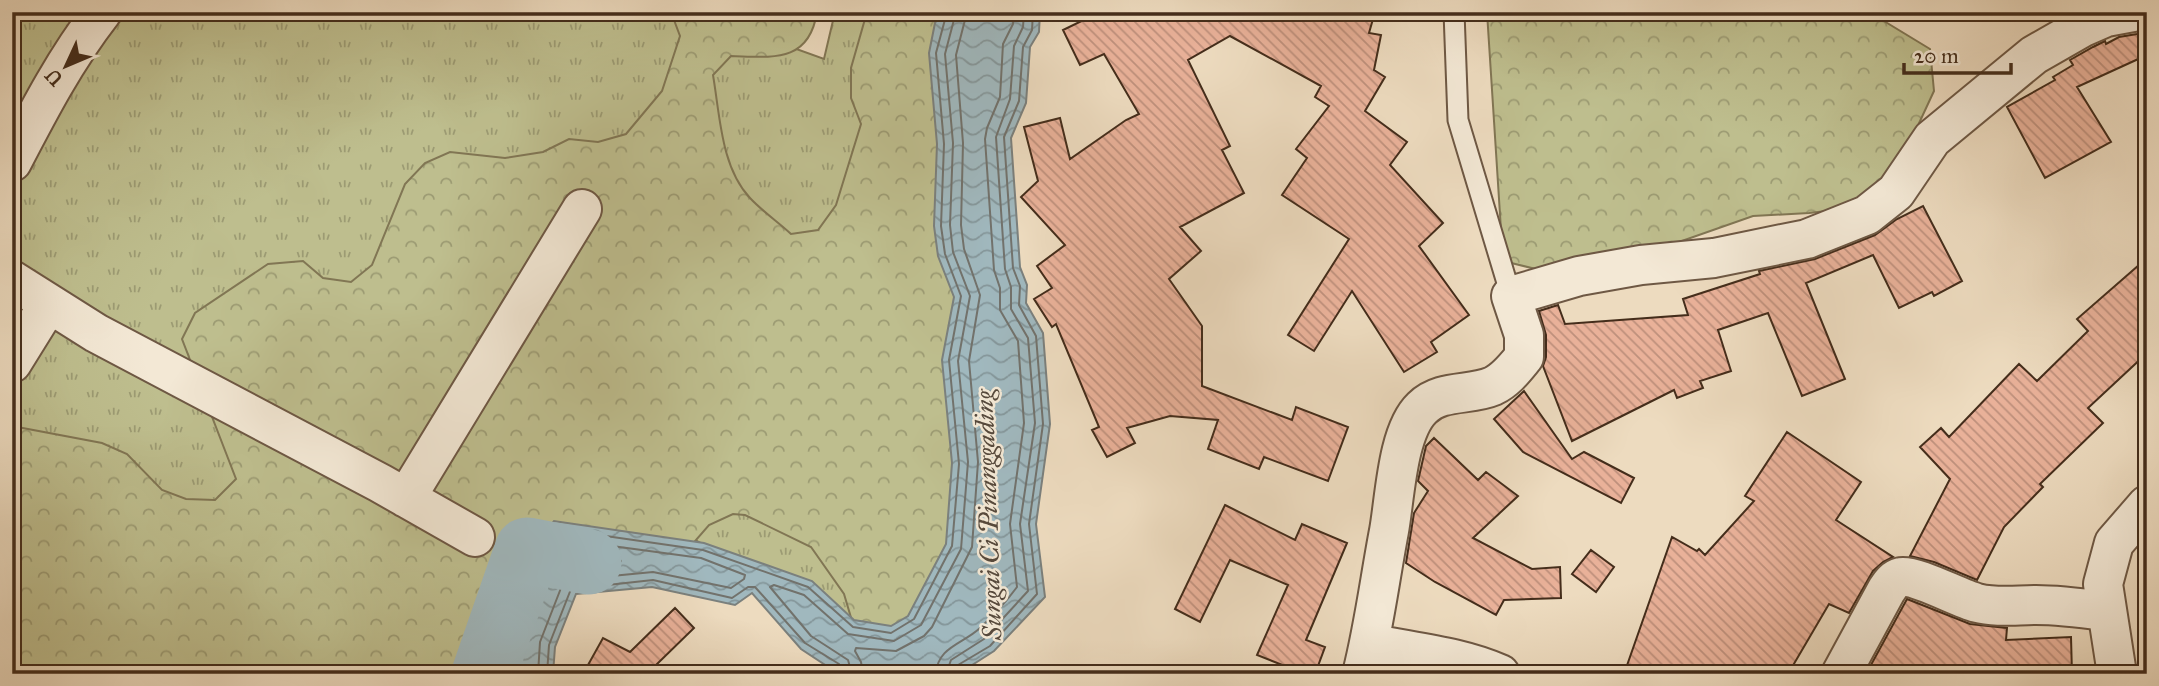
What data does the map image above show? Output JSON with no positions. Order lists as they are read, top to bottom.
{
  "water": ["Sungai Ci Pinanggading"],
  "scale_bar": "20 m",
  "north": "bottom left"
}
